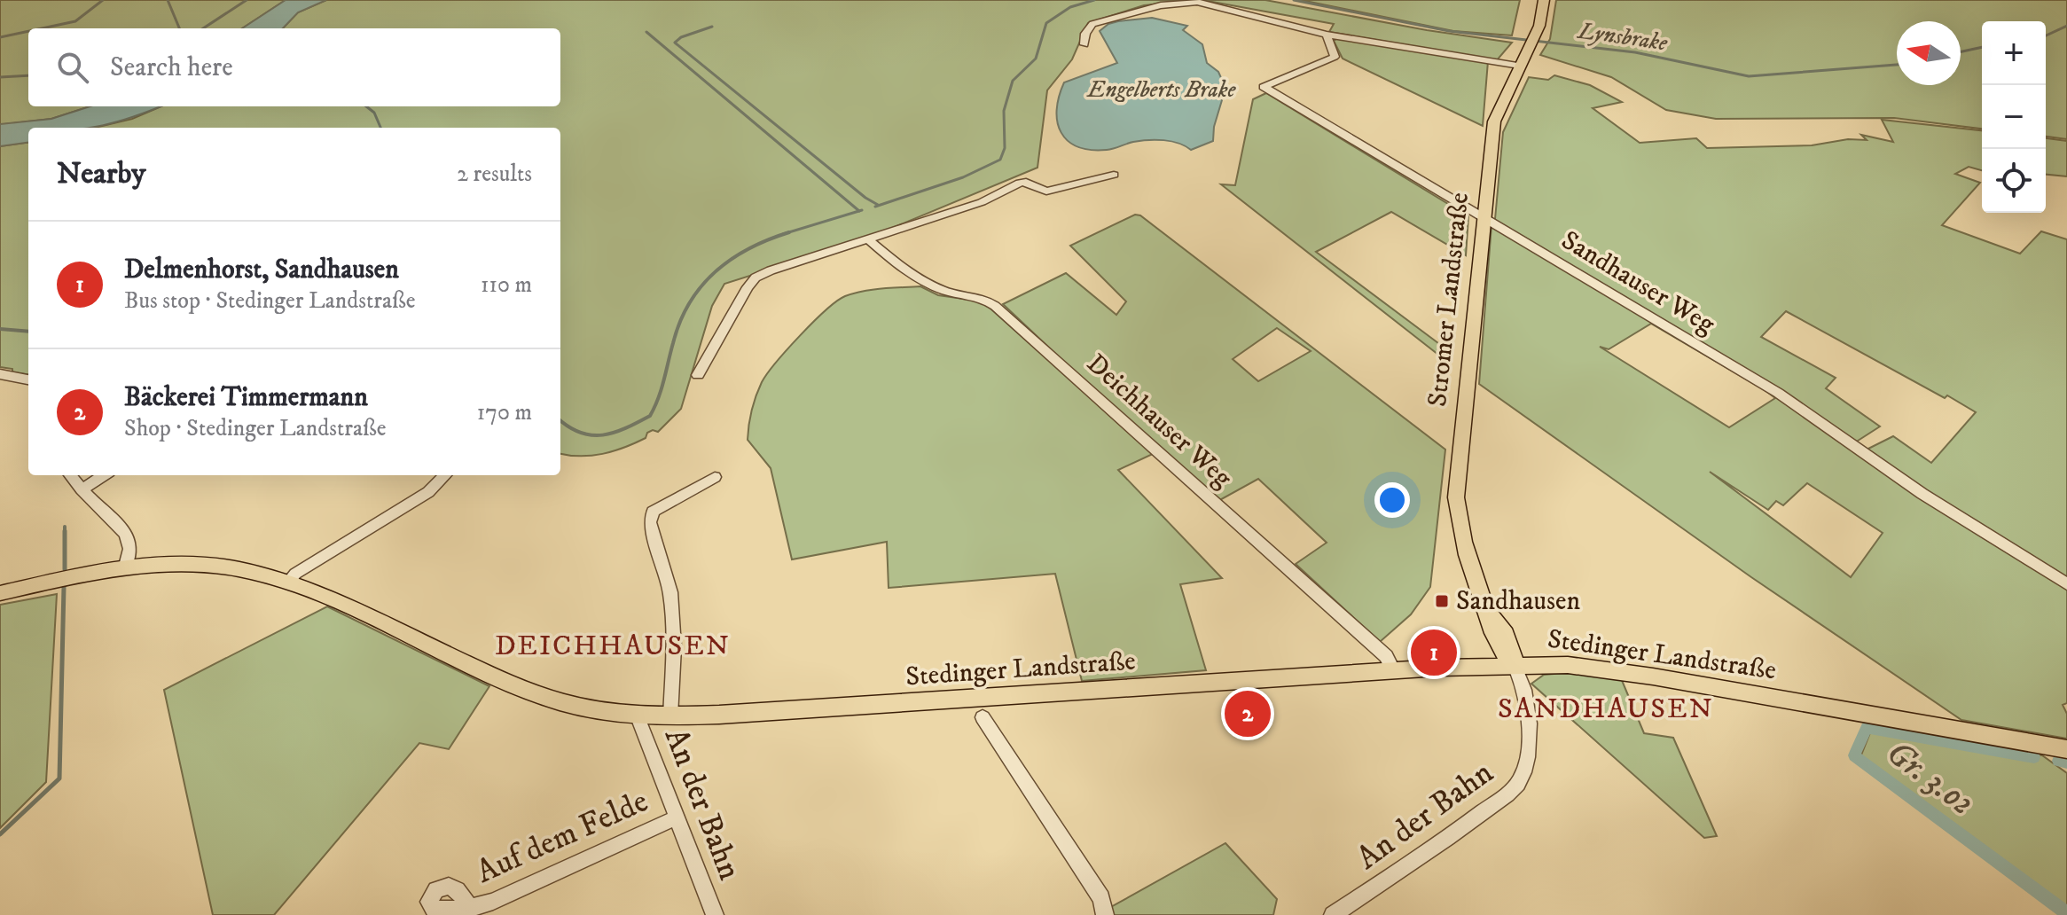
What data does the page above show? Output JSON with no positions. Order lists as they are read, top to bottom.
{
  "streets": {
    "main road": ["Stromer Landstraße", "Stedinger Landstraße"],
    "street": [
      "Sandhauser Weg",
      "Deichhauser Weg",
      "An der Bahn",
      "Auf dem Felde"
    ]
  },
  "crossings": [
    ["Sandhauser Weg", "Stromer Landstraße"],
    ["Stromer Landstraße", "Stedinger Landstraße"],
    ["Stromer Landstraße", "An der Bahn"],
    ["Deichhauser Weg", "Stedinger Landstraße"],
    ["Stedinger Landstraße", "An der Bahn"],
    ["An der Bahn", "Auf dem Felde"]
  ],
  "districts": ["DEICHHAUSEN", "SANDHAUSEN"],
  "water": ["Lynsbrake", "Engelberts Brake", "Gr. 3.02"],
  "places": {
    "transit": ["Sandhausen"]
  },
  "north": "left",
  "page": {
    "map_buttons": ["+", "−"],
    "search": "Search here",
    "heading": ["Nearby", "2 results"],
    "list": [
      {
        "mark": "1",
        "name": "Delmenhorst, Sandhausen",
        "note": "Bus stop · Stedinger Landstraße",
        "value": "110 m"
      },
      {
        "mark": "2",
        "name": "Bäckerei Timmermann",
        "note": "Shop · Stedinger Landstraße",
        "value": "170 m"
      }
    ],
    "pins": ["1", "2"]
  }
}
